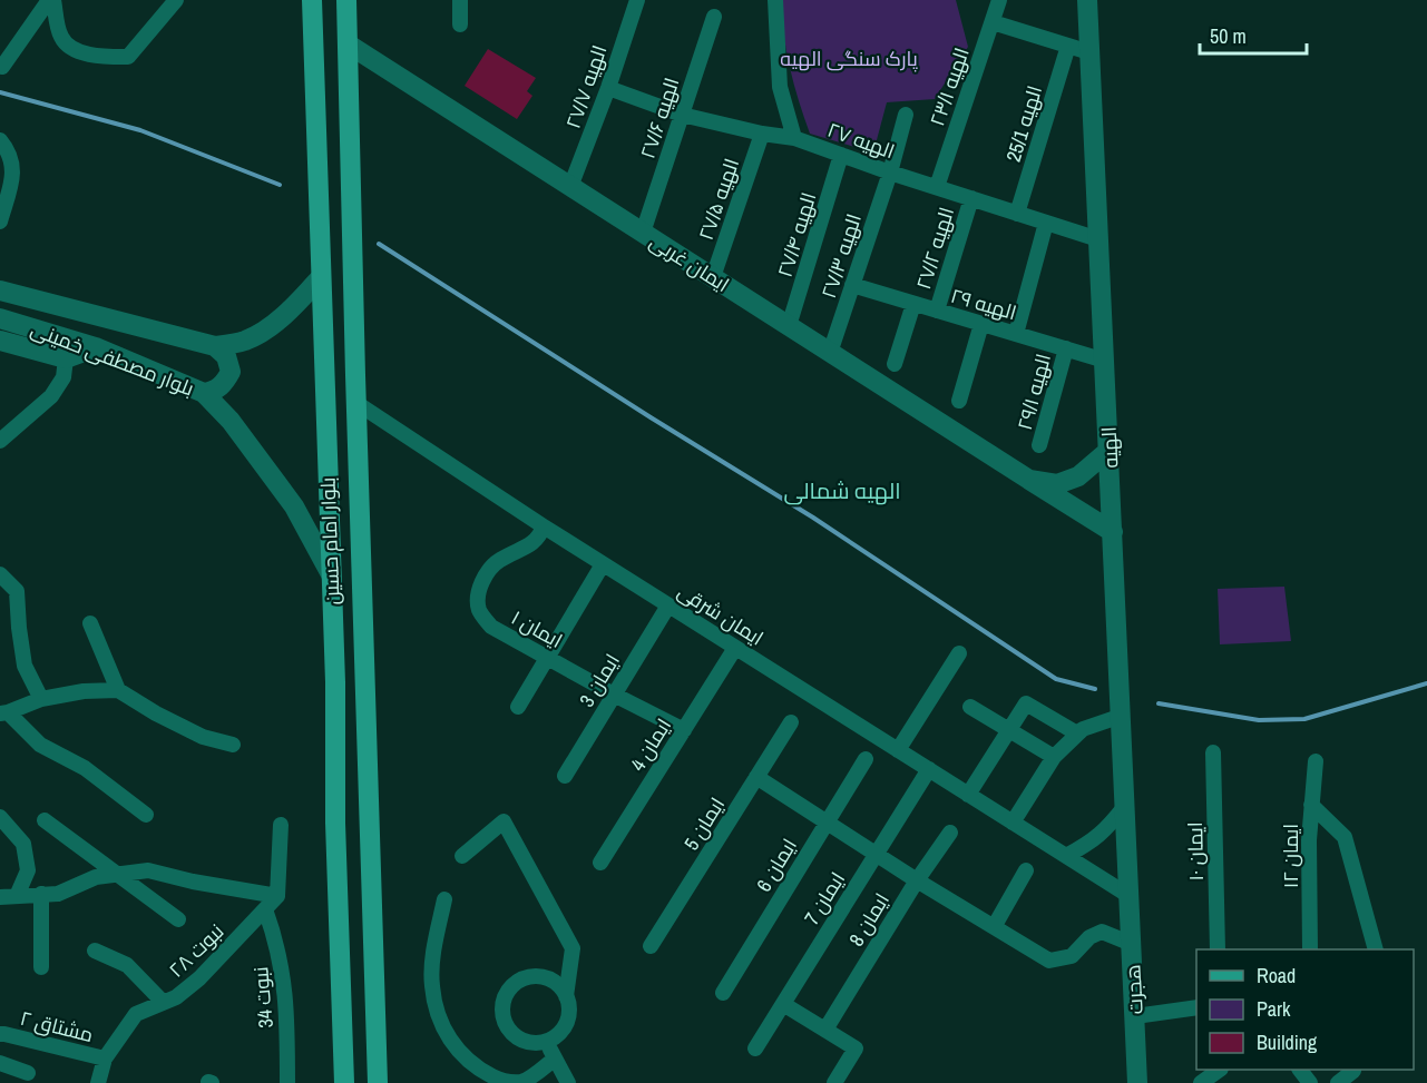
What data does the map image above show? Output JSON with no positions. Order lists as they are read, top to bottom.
{
  "streets": {
    "main road": [
      "ایمان غربی",
      "بلوار مصطفی خمینی",
      "الهیه",
      "بلوار امام حسین",
      "هجرت"
    ],
    "street": [
      "الهیه ۲۷/۷",
      "الهیه ۲۳/۱",
      "الهیه ۲۷/۶",
      "الهیه 25/1",
      "الهیه ۲۷",
      "الهیه ۲۷/۵",
      "الهیه ۲۷/۴",
      "الهیه ۲۷/۲",
      "الهیه ۲۷/۳",
      "الهیه ۲۹",
      "الهیه ۲۹/۱",
      "ایمان شرقی",
      "ایمان ۱",
      "ایمان 3",
      "ایمان 4",
      "ایمان 5",
      "ایمان ۱۰",
      "ایمان ۱۲",
      "ایمان 6",
      "ایمان 7",
      "ایمان 8",
      "نبوت ۲۸",
      "نبوت 34",
      "مشتاق ۲"
    ]
  },
  "crossings": [
    ["الهیه ۲۷/۷", "الهیه ۲۷"],
    ["الهیه ۲۷/۷", "ایمان غربی"],
    ["الهیه ۲۳/۱", "الهیه ۲۷"],
    ["الهیه ۲۷/۶", "الهیه ۲۷"],
    ["الهیه ۲۷/۶", "ایمان غربی"],
    ["الهیه 25/1", "الهیه ۲۷"],
    ["الهیه ۲۷", "الهیه ۲۷/۵"],
    ["الهیه ۲۷", "الهیه ۲۷/۴"],
    ["الهیه ۲۷", "الهیه ۲۷/۲"],
    ["الهیه ۲۷", "الهیه ۲۷/۳"],
    ["الهیه ۲۷", "الهیه"],
    ["الهیه ۲۷/۵", "ایمان غربی"],
    ["الهیه ۲۷/۴", "ایمان غربی"],
    ["الهیه ۲۷/۲", "الهیه ۲۹"],
    ["الهیه ۲۷/۳", "ایمان غربی"],
    ["الهیه ۲۷/۳", "الهیه ۲۹"],
    ["ایمان غربی", "الهیه"],
    ["ایمان غربی", "بلوار امام حسین"],
    ["الهیه ۲۹", "الهیه ۲۹/۱"],
    ["الهیه ۲۹", "الهیه"],
    ["بلوار مصطفی خمینی", "بلوار امام حسین"],
    ["الهیه", "ایمان شرقی"],
    ["الهیه", "هجرت"],
    ["بلوار امام حسین", "ایمان شرقی"],
    ["ایمان شرقی", "ایمان ۱"],
    ["ایمان شرقی", "ایمان 3"],
    ["ایمان شرقی", "ایمان 4"],
    ["ایمان شرقی", "ایمان 7"],
    ["ایمان شرقی", "هجرت"],
    ["ایمان ۱", "ایمان 3"],
    ["ایمان ۱", "ایمان 4"],
    ["نبوت ۲۸", "نبوت 34"],
    ["نبوت ۲۸", "مشتاق ۲"]
  ],
  "districts": ["الهیه شمالی"],
  "parks": ["پارک سنگی الهیه"],
  "legend": ["Road", "Park", "Building"],
  "scale_bar": "50 m"
}
